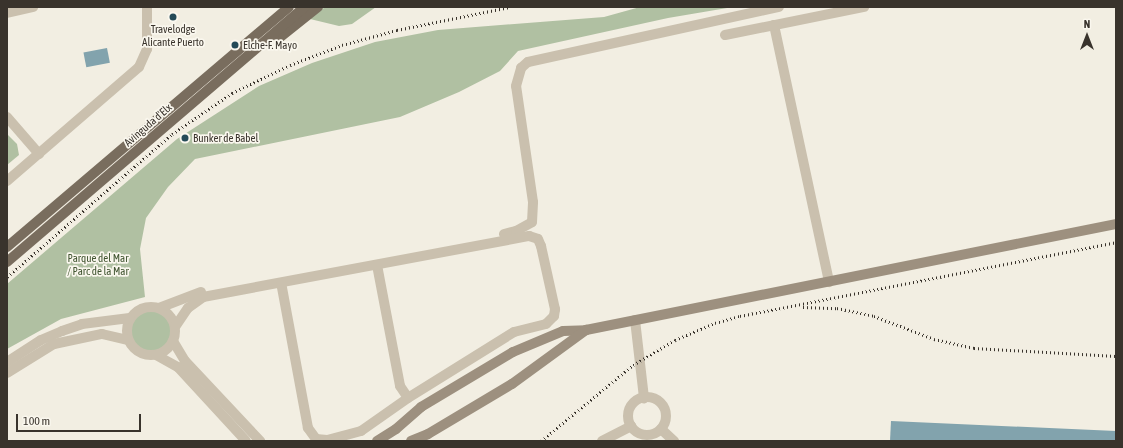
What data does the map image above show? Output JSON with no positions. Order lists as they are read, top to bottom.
{
  "streets": {
    "main road": ["Avinguda d'Elx"]
  },
  "parks": ["Parque del Mar / Parc de la Mar"],
  "places": ["Travelodge Alicante Puerto", "Elche-F. Mayo", "Bunker de Babel"],
  "scale_bar": "100 m",
  "north": "top"
}
